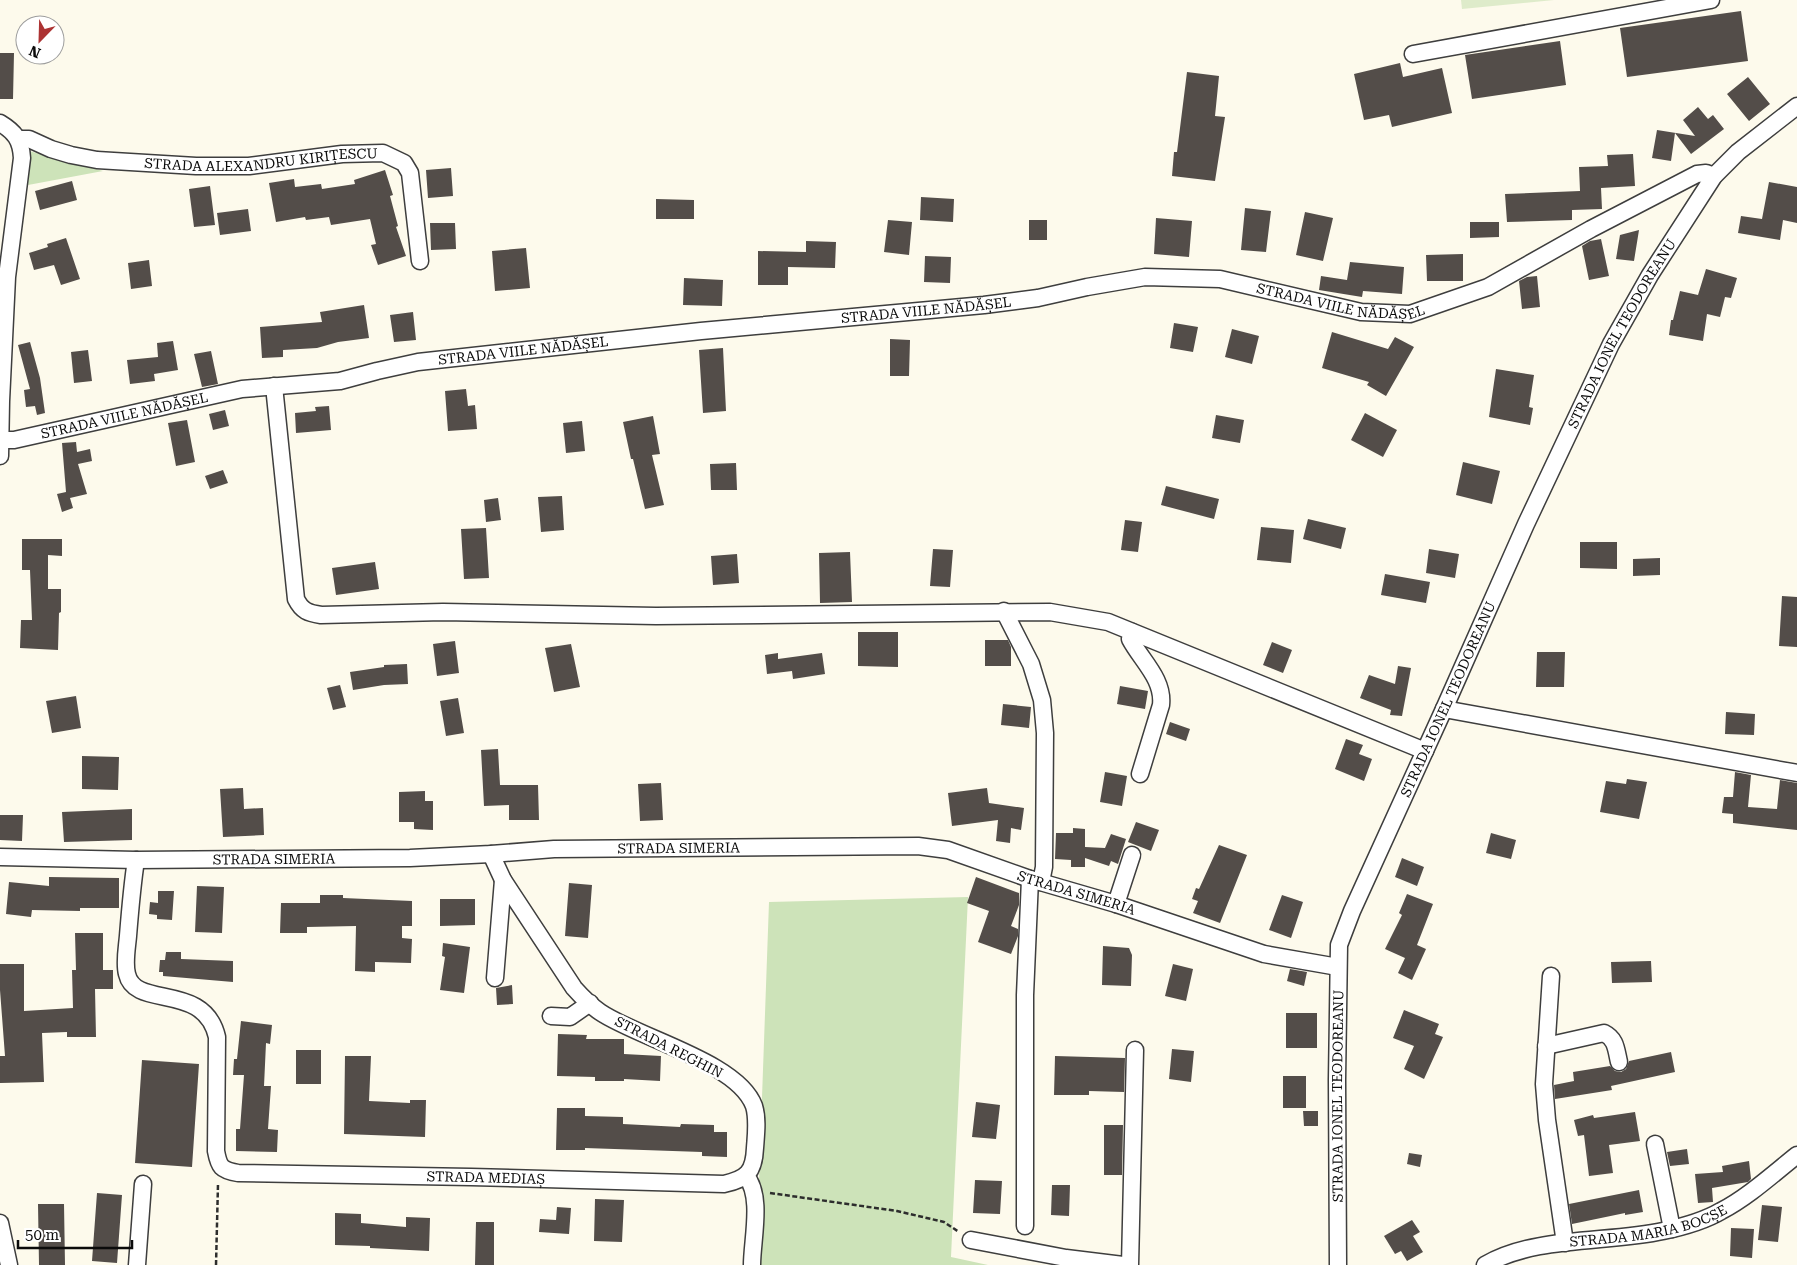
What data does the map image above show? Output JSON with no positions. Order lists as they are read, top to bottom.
{
  "streets": {
    "street": [
      "STRADA ALEXANDRU KIRIȚESCU",
      "STRADA VIILE NĂDĂȘEL",
      "STRADA IONEL TEODOREANU",
      "STRADA SIMERIA",
      "STRADA REGHIN",
      "STRADA MEDIAȘ",
      "STRADA MARIA BOCȘE"
    ]
  },
  "crossings": [
    ["STRADA VIILE NĂDĂȘEL", "STRADA IONEL TEODOREANU"],
    ["STRADA IONEL TEODOREANU", "STRADA SIMERIA"],
    ["STRADA SIMERIA", "STRADA REGHIN"],
    ["STRADA REGHIN", "STRADA MEDIAȘ"]
  ],
  "scale_bar": "50 m",
  "north": "bottom left"
}
